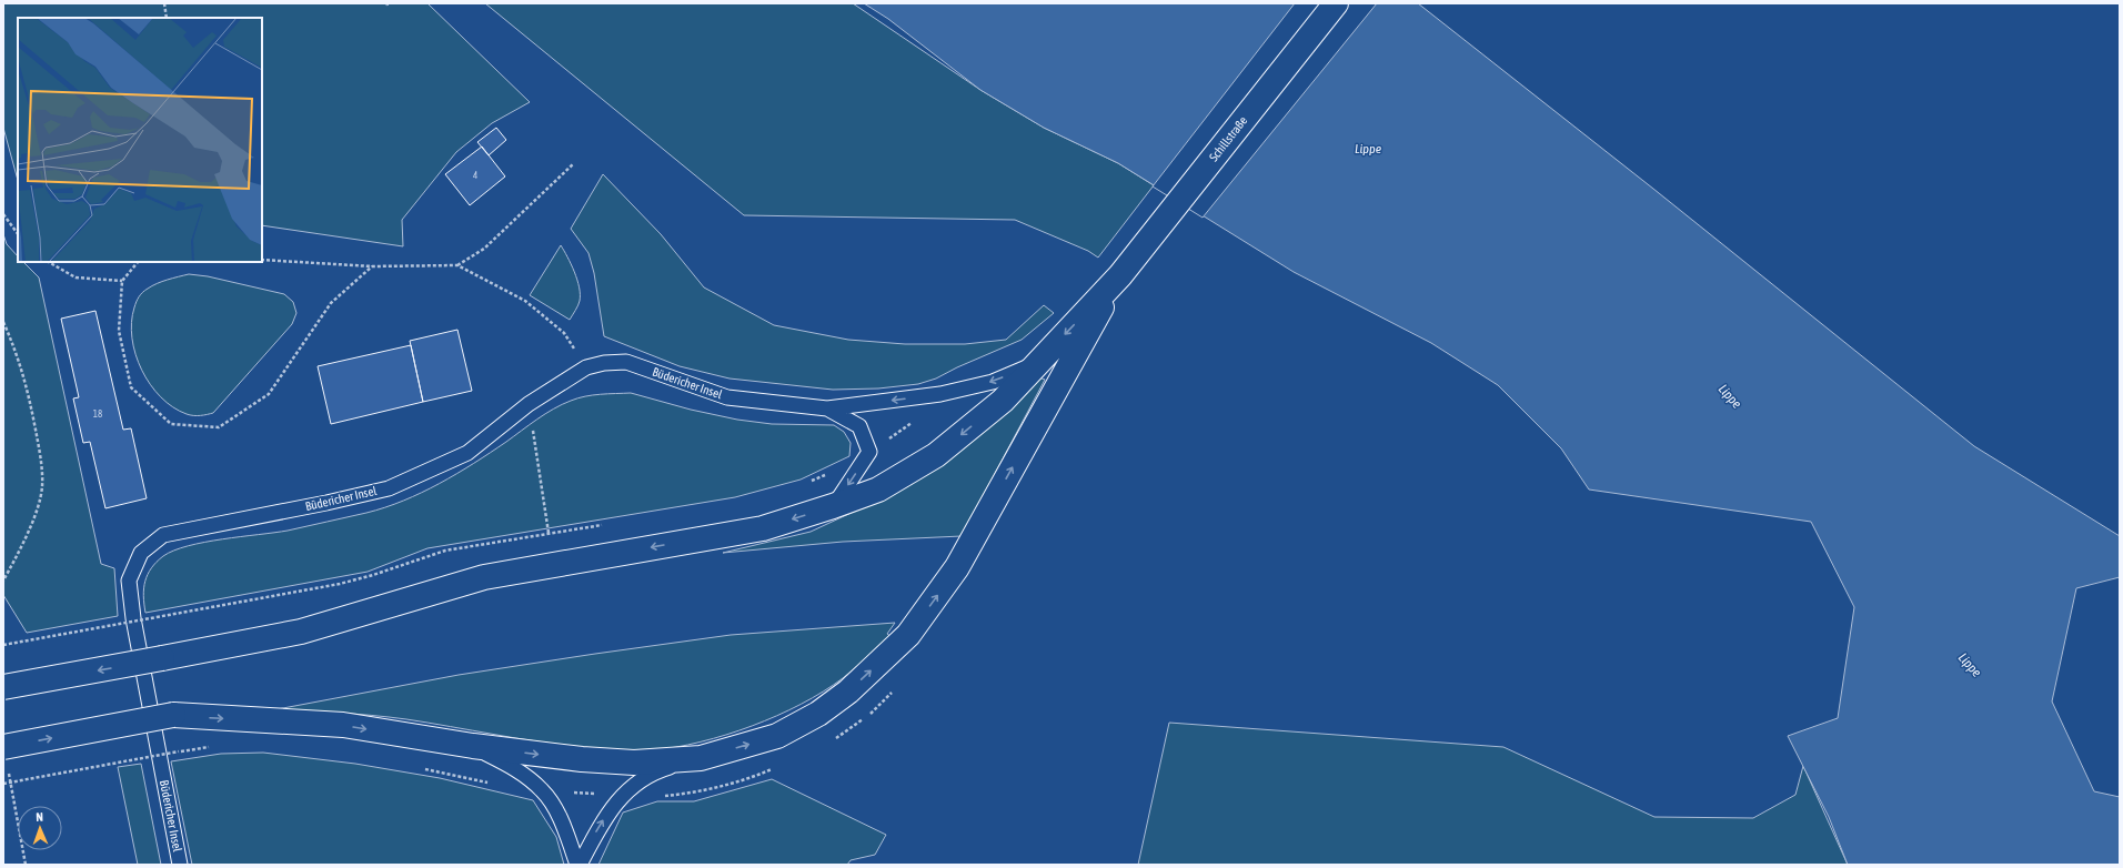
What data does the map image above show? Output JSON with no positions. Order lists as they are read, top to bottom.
{
  "streets": {
    "main road": ["Schillstraße"],
    "lane": ["Büdericher Insel"]
  },
  "water": ["Lippe"],
  "house_numbers": ["4", "18"],
  "north": "top"
}
